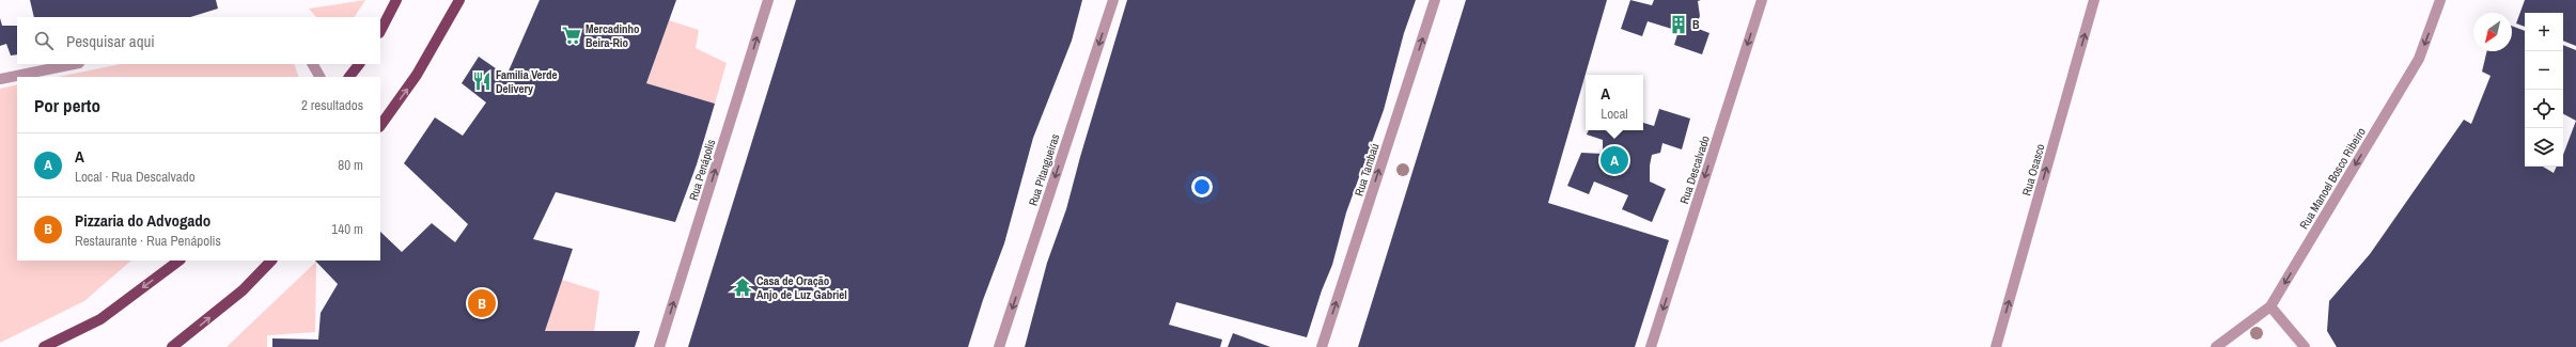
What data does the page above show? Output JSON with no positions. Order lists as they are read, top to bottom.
{
  "streets": {
    "street": [
      "Rua Penápolis",
      "Rua Pitangueiras",
      "Rua Tambaú",
      "Rua Descalvado",
      "Rua Osasco",
      "Rua Manoel Bosco Ribeiro"
    ]
  },
  "one_way": [
    "Rua Penápolis",
    "Rua Pitangueiras",
    "Rua Tambaú",
    "Rua Descalvado",
    "Rua Osasco",
    "Rua Manoel Bosco Ribeiro"
  ],
  "places": {
    "building": ["B"],
    "supermarket": ["Mercadinho Beira-Rio"],
    "restaurant": ["Familia Verde Delivery"],
    "temple": ["Casa de Oração Anjo de Luz Gabriel"]
  },
  "north": "bottom left",
  "page": {
    "map_buttons": ["+", "−"],
    "search": "Pesquisar aqui",
    "popup": ["A", "Local"],
    "heading": ["Por perto", "2 resultados"],
    "list": [
      {
        "mark": "A",
        "name": "A",
        "note": "Local · Rua Descalvado",
        "value": "80 m"
      },
      {
        "mark": "B",
        "name": "Pizzaria do Advogado",
        "note": "Restaurante · Rua Penápolis",
        "value": "140 m"
      }
    ],
    "pins": ["A", "B"]
  }
}
